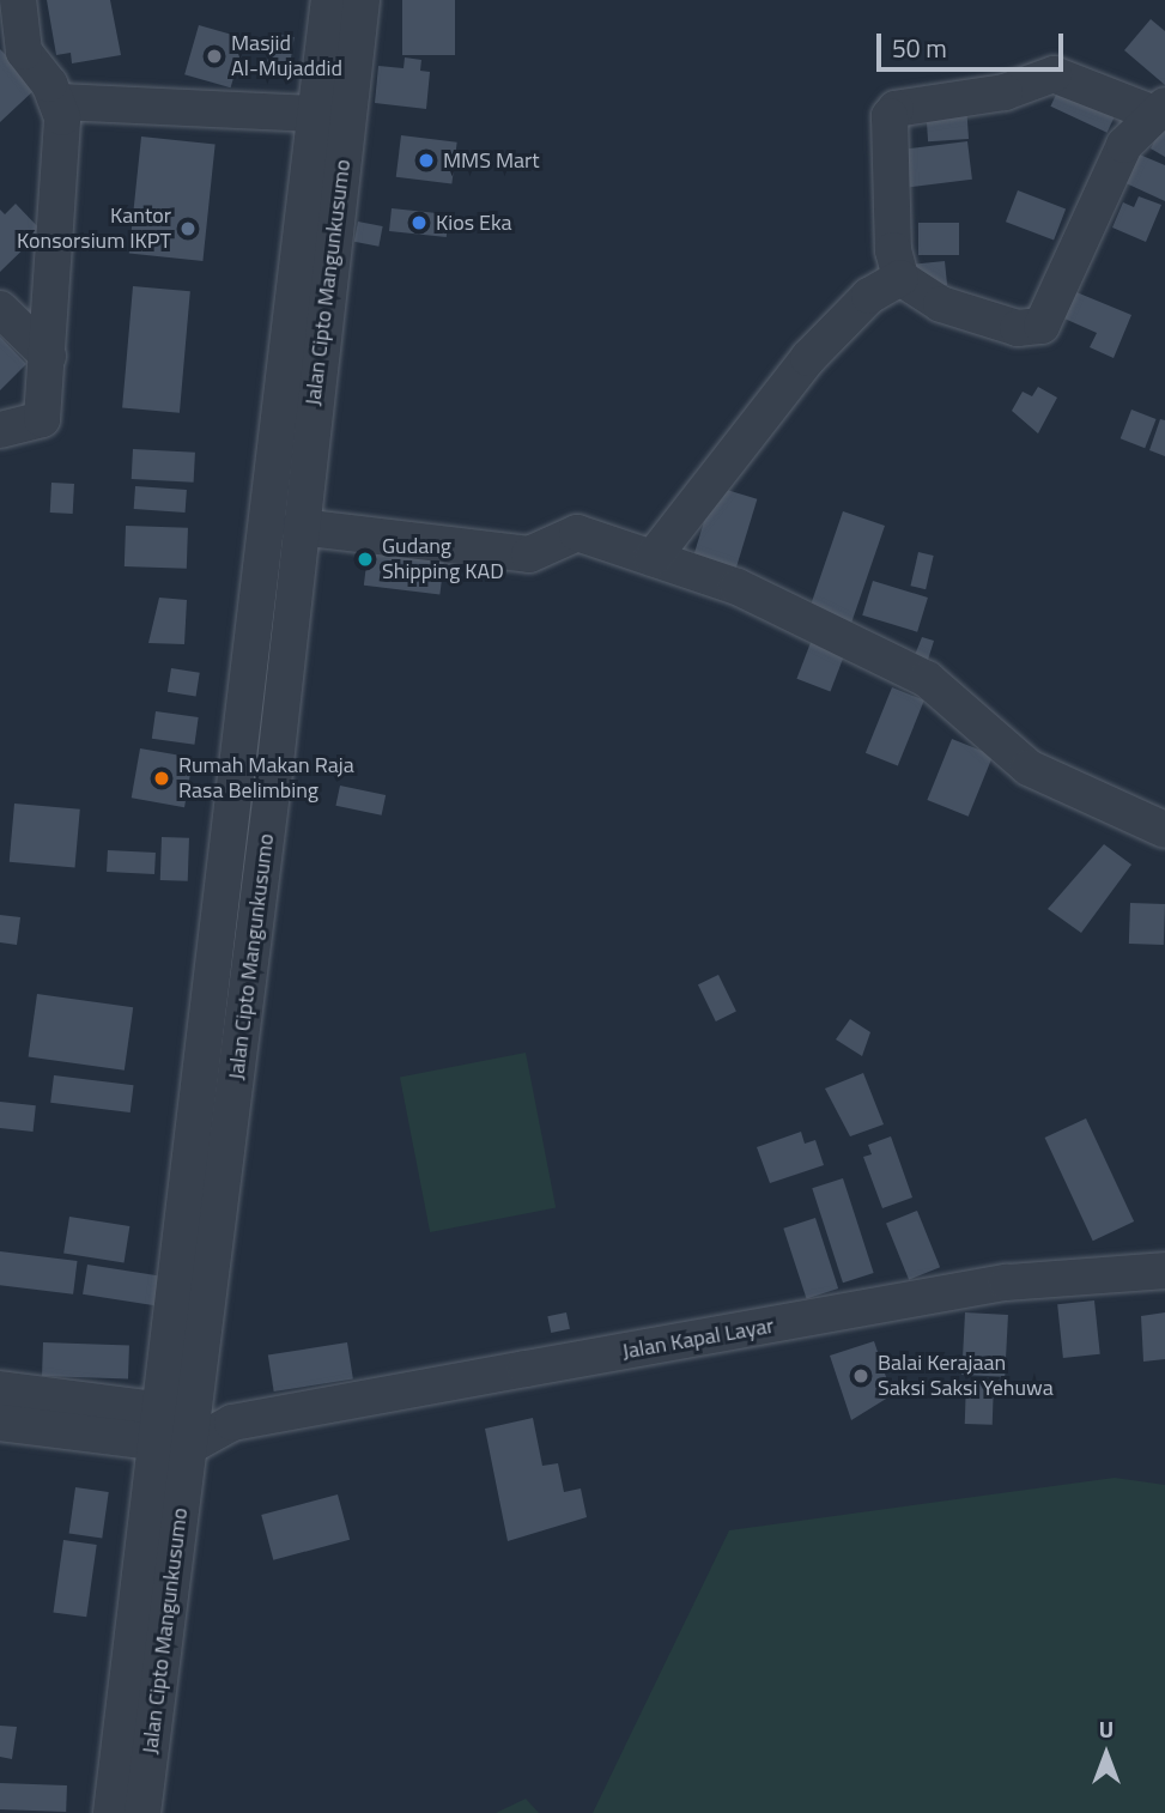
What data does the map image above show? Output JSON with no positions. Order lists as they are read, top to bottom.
{
  "streets": {
    "street": ["Jalan Cipto Mangunkusumo", "Jalan Kapal Layar"]
  },
  "crossings": [
    ["Jalan Cipto Mangunkusumo", "Jalan Kapal Layar"]
  ],
  "places": [
    "Masjid Al-Mujaddid",
    "MMS Mart",
    "Kios Eka",
    "Kantor Konsorsium IKPT",
    "Gudang Shipping KAD",
    "Rumah Makan Raja Rasa Belimbing",
    "Balai Kerajaan Saksi Saksi Yehuwa"
  ],
  "scale_bar": "50 m",
  "north": "top"
}
